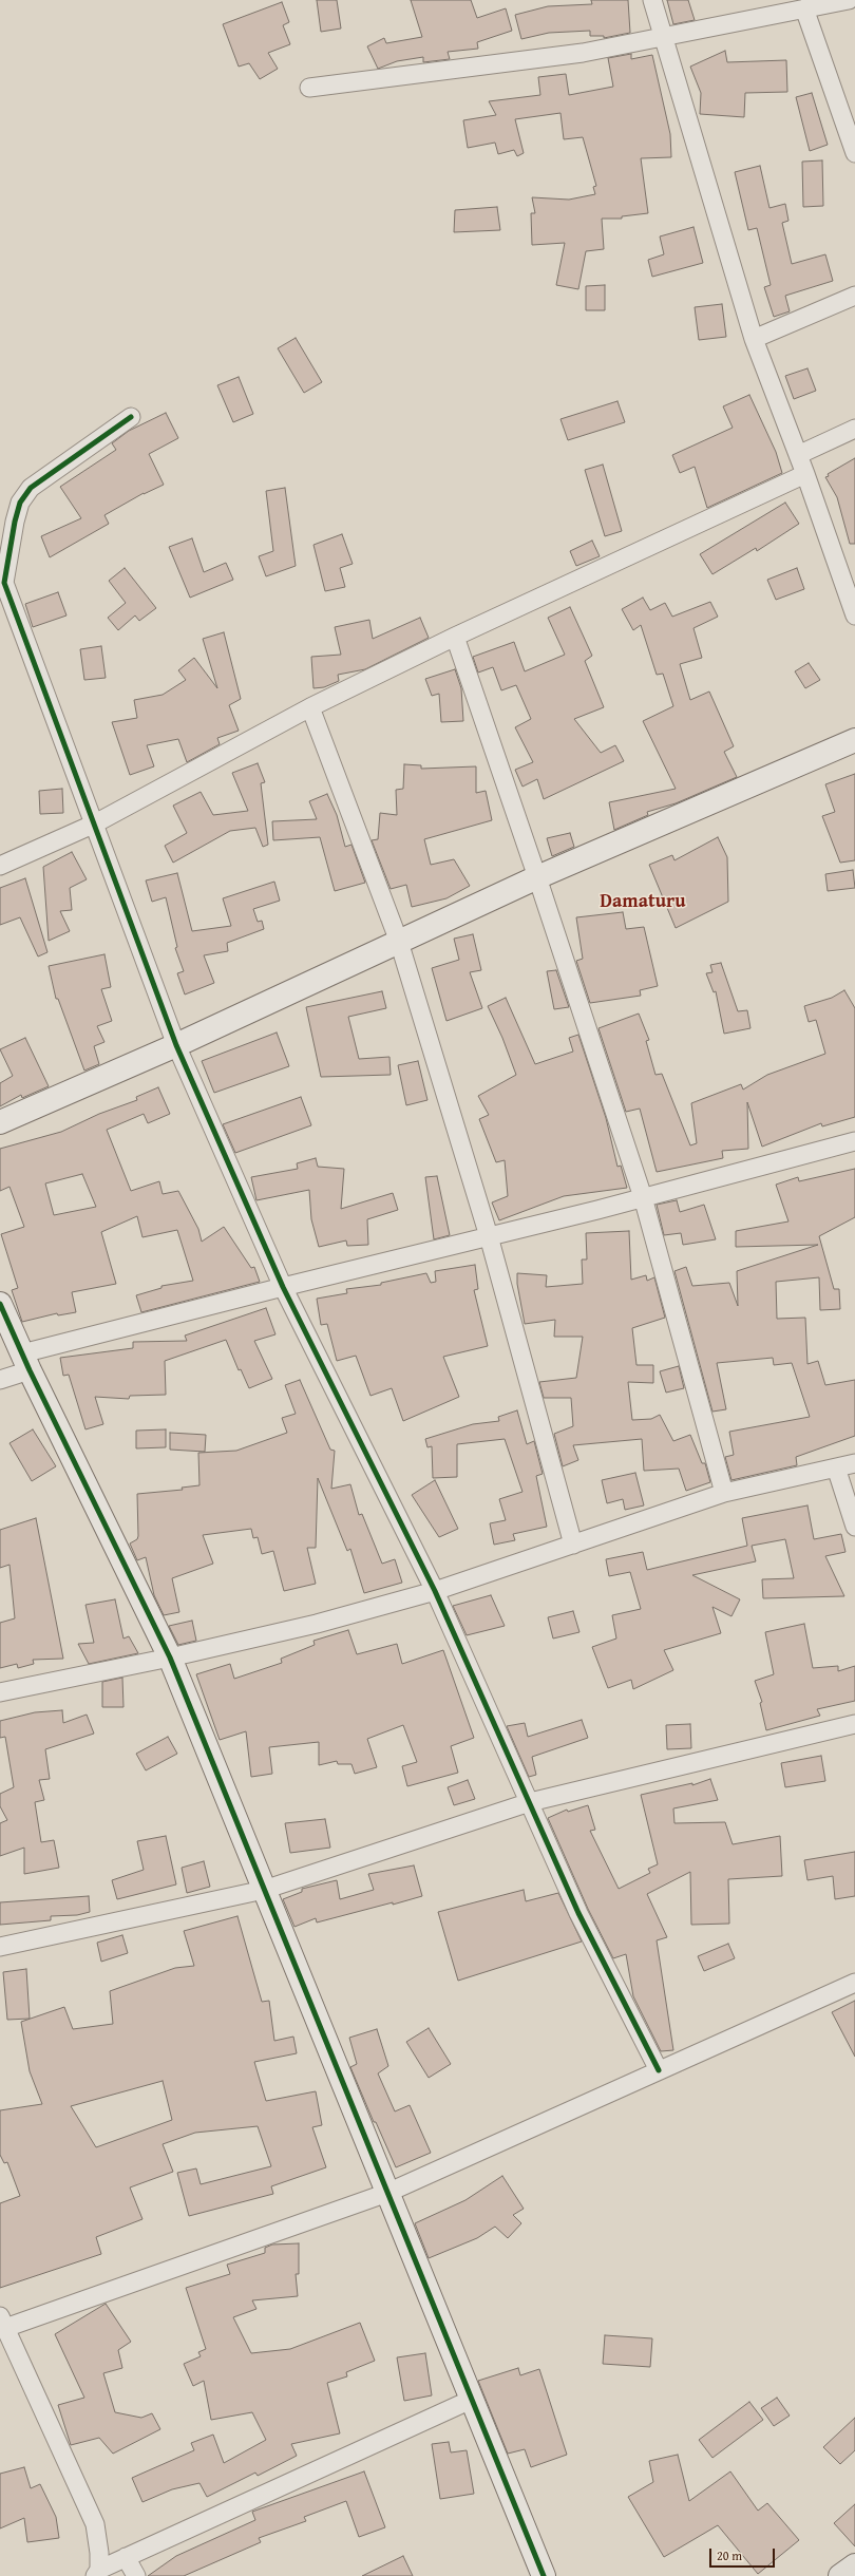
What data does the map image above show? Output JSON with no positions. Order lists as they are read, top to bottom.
{
  "districts": ["Damaturu"],
  "scale_bar": "20 m"
}
